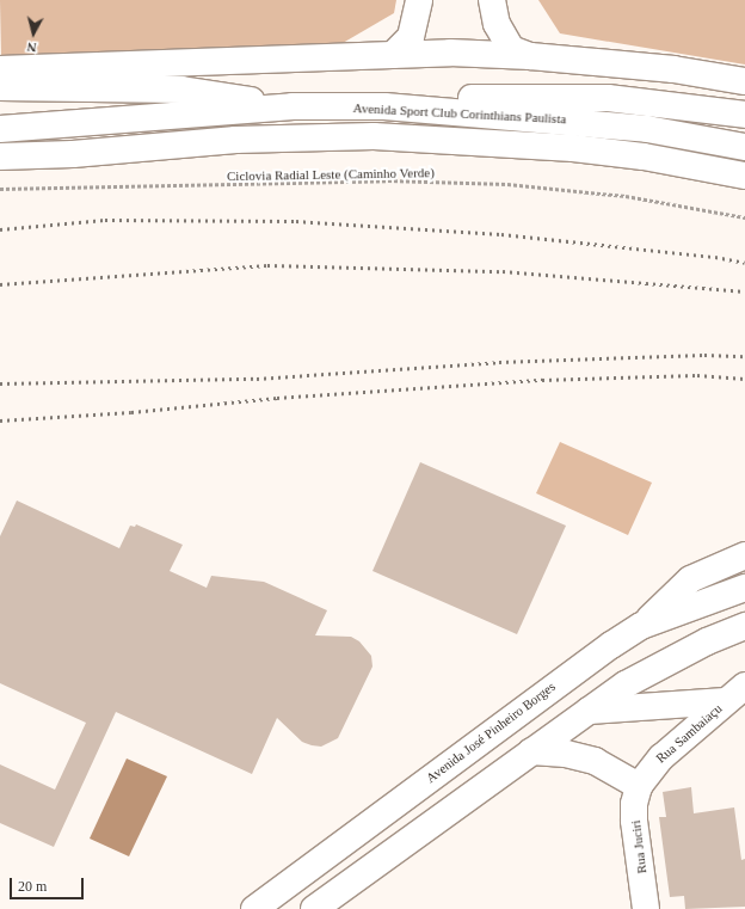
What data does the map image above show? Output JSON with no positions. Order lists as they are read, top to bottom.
{
  "streets": {
    "main road": [
      "Avenida Sport Club Corinthians Paulista",
      "Avenida José Pinheiro Borges",
      "Rua Sambaiaçu",
      "Rua Juciri"
    ],
    "path": ["Ciclovia Radial Leste (Caminho Verde)"]
  },
  "crossings": [
    ["Rua Sambaiaçu", "Rua Juciri"]
  ],
  "scale_bar": "20 m",
  "north": "bottom"
}
